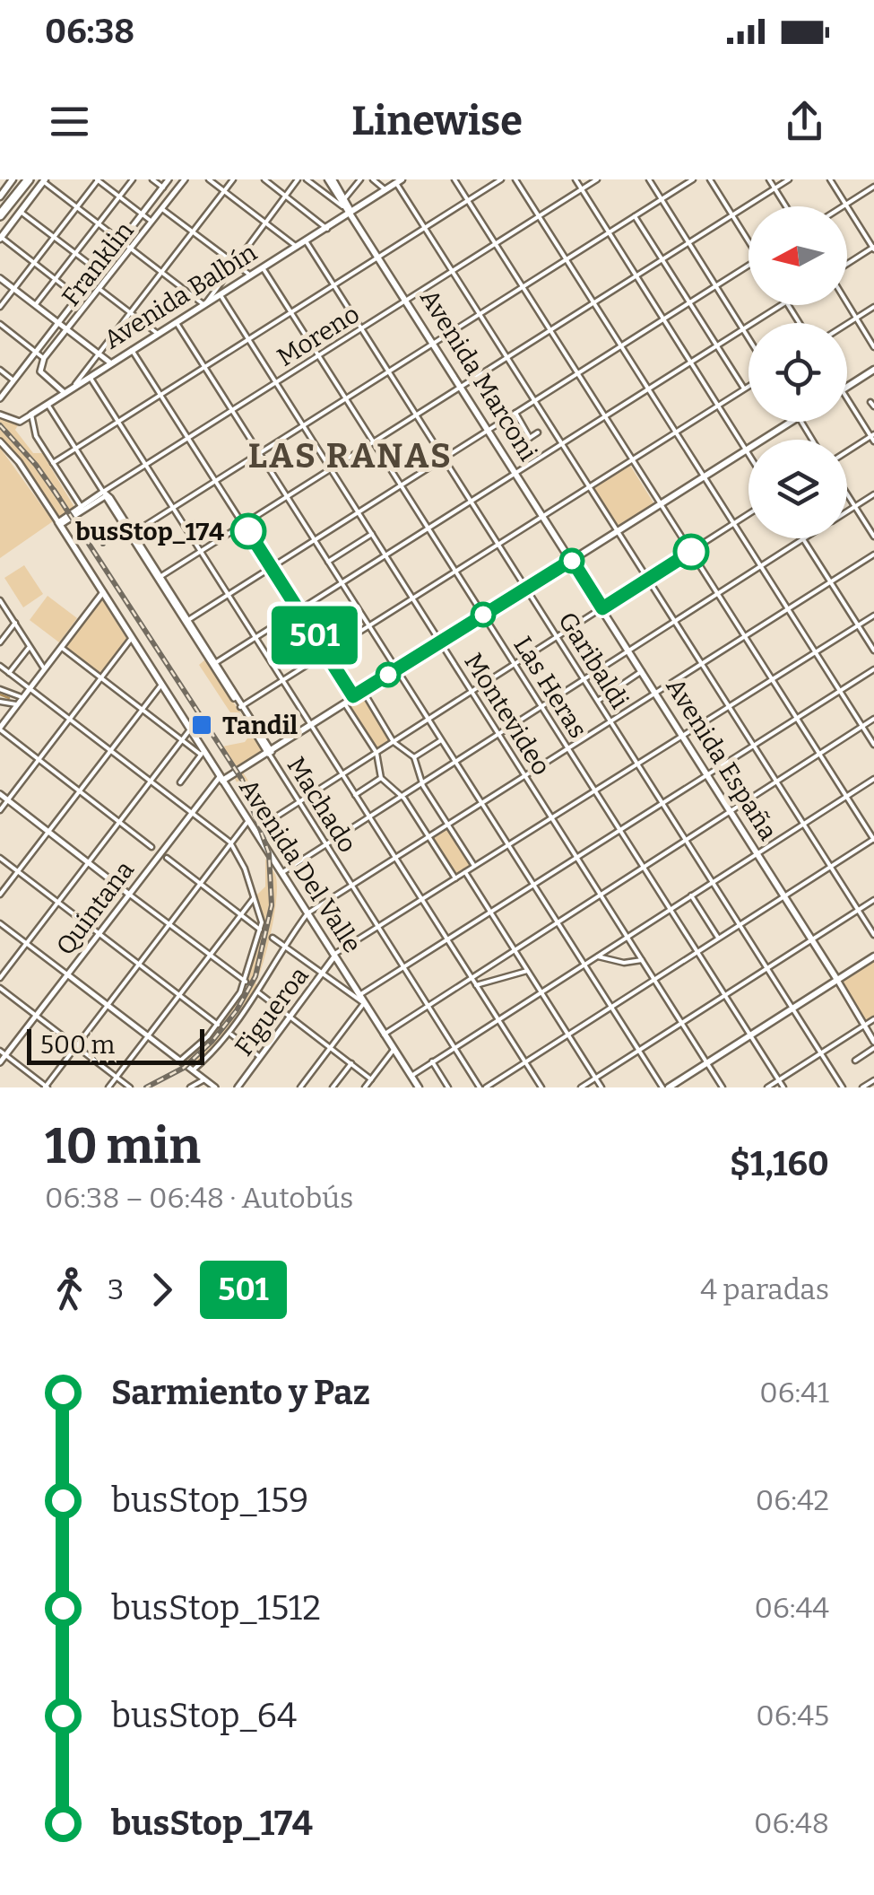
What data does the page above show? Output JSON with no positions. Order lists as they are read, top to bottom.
{
  "streets": {
    "main road": [
      "Avenida Balbín",
      "Avenida Marconi",
      "Avenida España",
      "Avenida Del Valle"
    ],
    "street": [
      "Franklin",
      "Moreno",
      "Garibaldi",
      "Las Heras",
      "Montevideo",
      "Machado",
      "Quintana",
      "Figueroa"
    ]
  },
  "crossings": [
    ["Franklin", "Avenida Balbín"],
    ["Avenida Balbín", "Avenida Marconi"],
    ["Avenida Balbín", "Garibaldi"],
    ["Avenida Balbín", "Las Heras"],
    ["Avenida Balbín", "Montevideo"],
    ["Avenida Balbín", "Machado"],
    ["Moreno", "Avenida Marconi"],
    ["Moreno", "Garibaldi"],
    ["Moreno", "Las Heras"],
    ["Moreno", "Montevideo"],
    ["Moreno", "Machado"],
    ["Moreno", "Avenida Del Valle"],
    ["Avenida Marconi", "Avenida España"],
    ["Avenida Del Valle", "Quintana"],
    ["Avenida Del Valle", "Figueroa"]
  ],
  "districts": ["LAS RANAS"],
  "places": {
    "other": ["busStop_174"],
    "transit": ["Tandil"]
  },
  "lines": ["bus line 501"],
  "scale_bar": "500 m",
  "north": "left",
  "page": {
    "status": "06:38",
    "header": "Linewise",
    "on_map": "501",
    "scale": "500 m",
    "heading": ["10 min", "06:38 – 06:48 · Autobús", "$1,160"],
    "legs": ["3", "501", "4 paradas"],
    "list": [
      {
        "name": "Sarmiento y Paz",
        "value": "06:41"
      },
      {
        "name": "busStop_159",
        "value": "06:42"
      },
      {
        "name": "busStop_1512",
        "value": "06:44"
      },
      {
        "name": "busStop_64",
        "value": "06:45"
      },
      {
        "name": "busStop_174",
        "value": "06:48"
      }
    ]
  }
}
